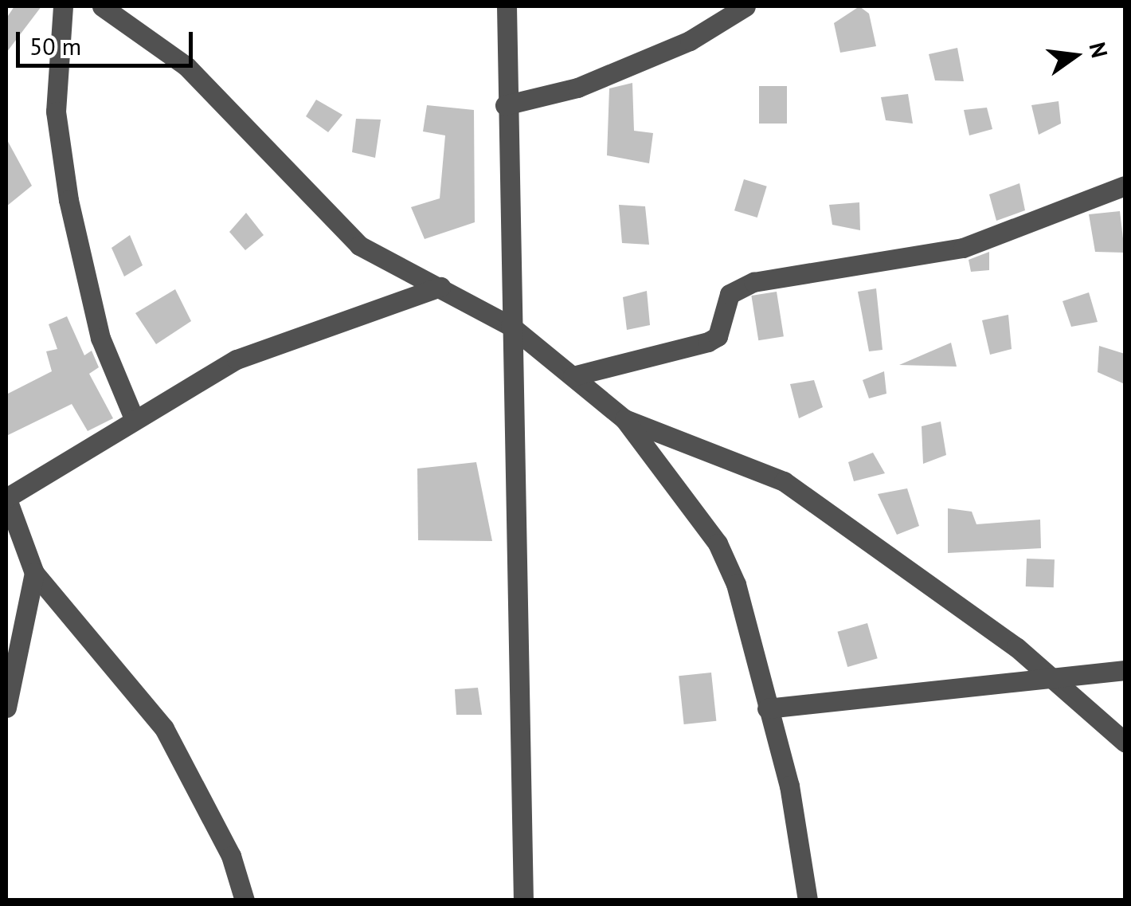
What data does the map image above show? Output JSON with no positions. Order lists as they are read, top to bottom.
{
  "scale_bar": "50 m",
  "north": "right"
}
